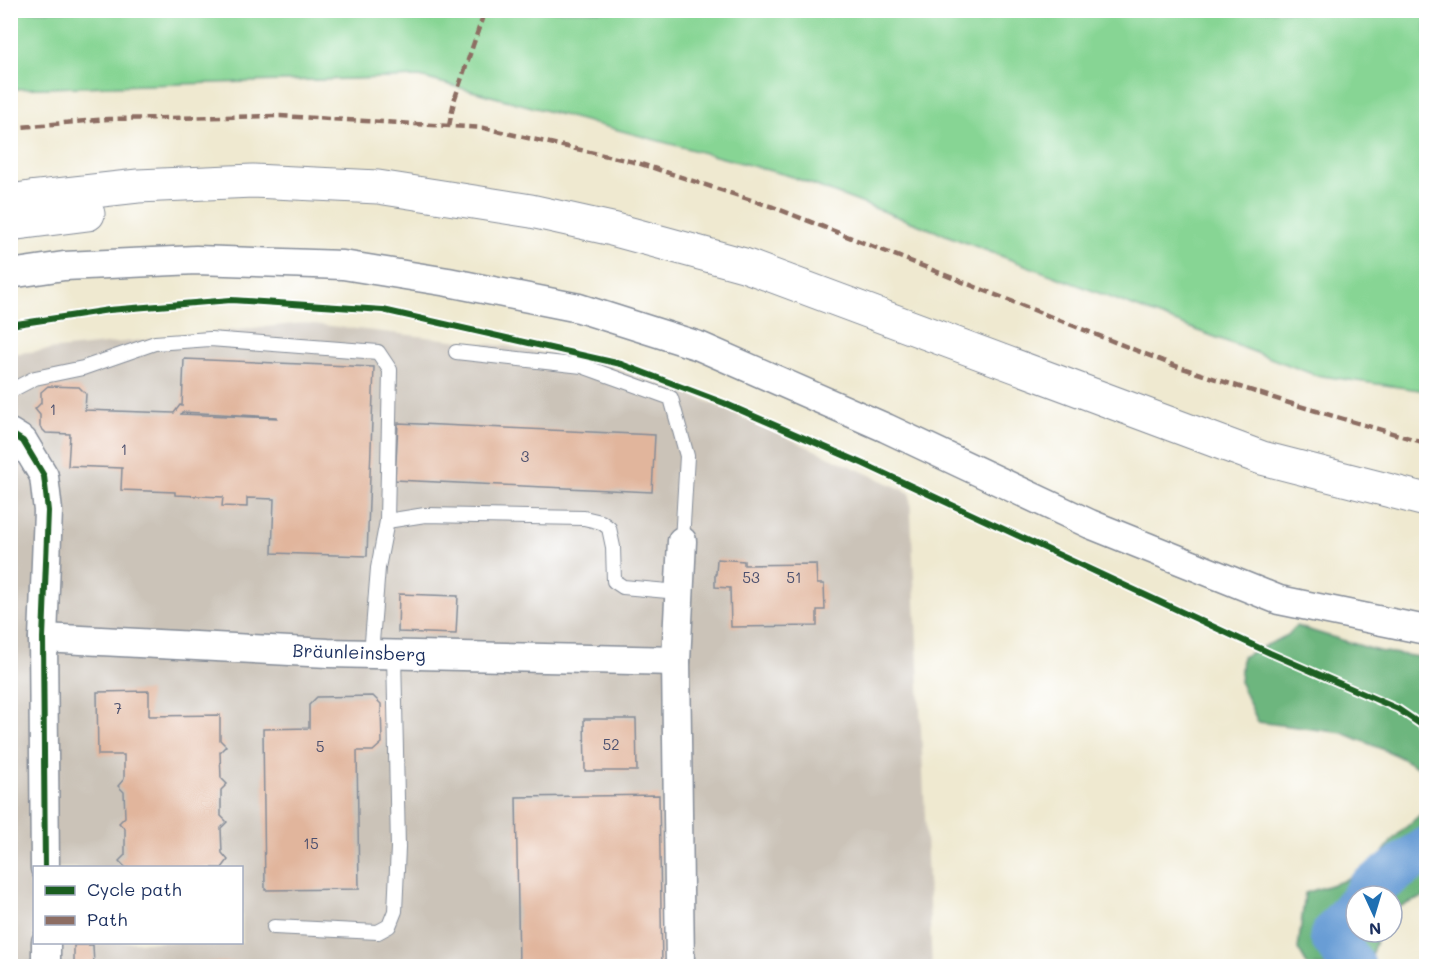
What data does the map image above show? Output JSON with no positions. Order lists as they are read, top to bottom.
{
  "streets": {
    "street": ["Bräunleinsberg"]
  },
  "house_numbers": [
    "1",
    "1",
    "3",
    "53",
    "51",
    "7",
    "52",
    "5",
    "15"
  ],
  "legend": ["Cycle path", "Path"],
  "north": "bottom"
}
